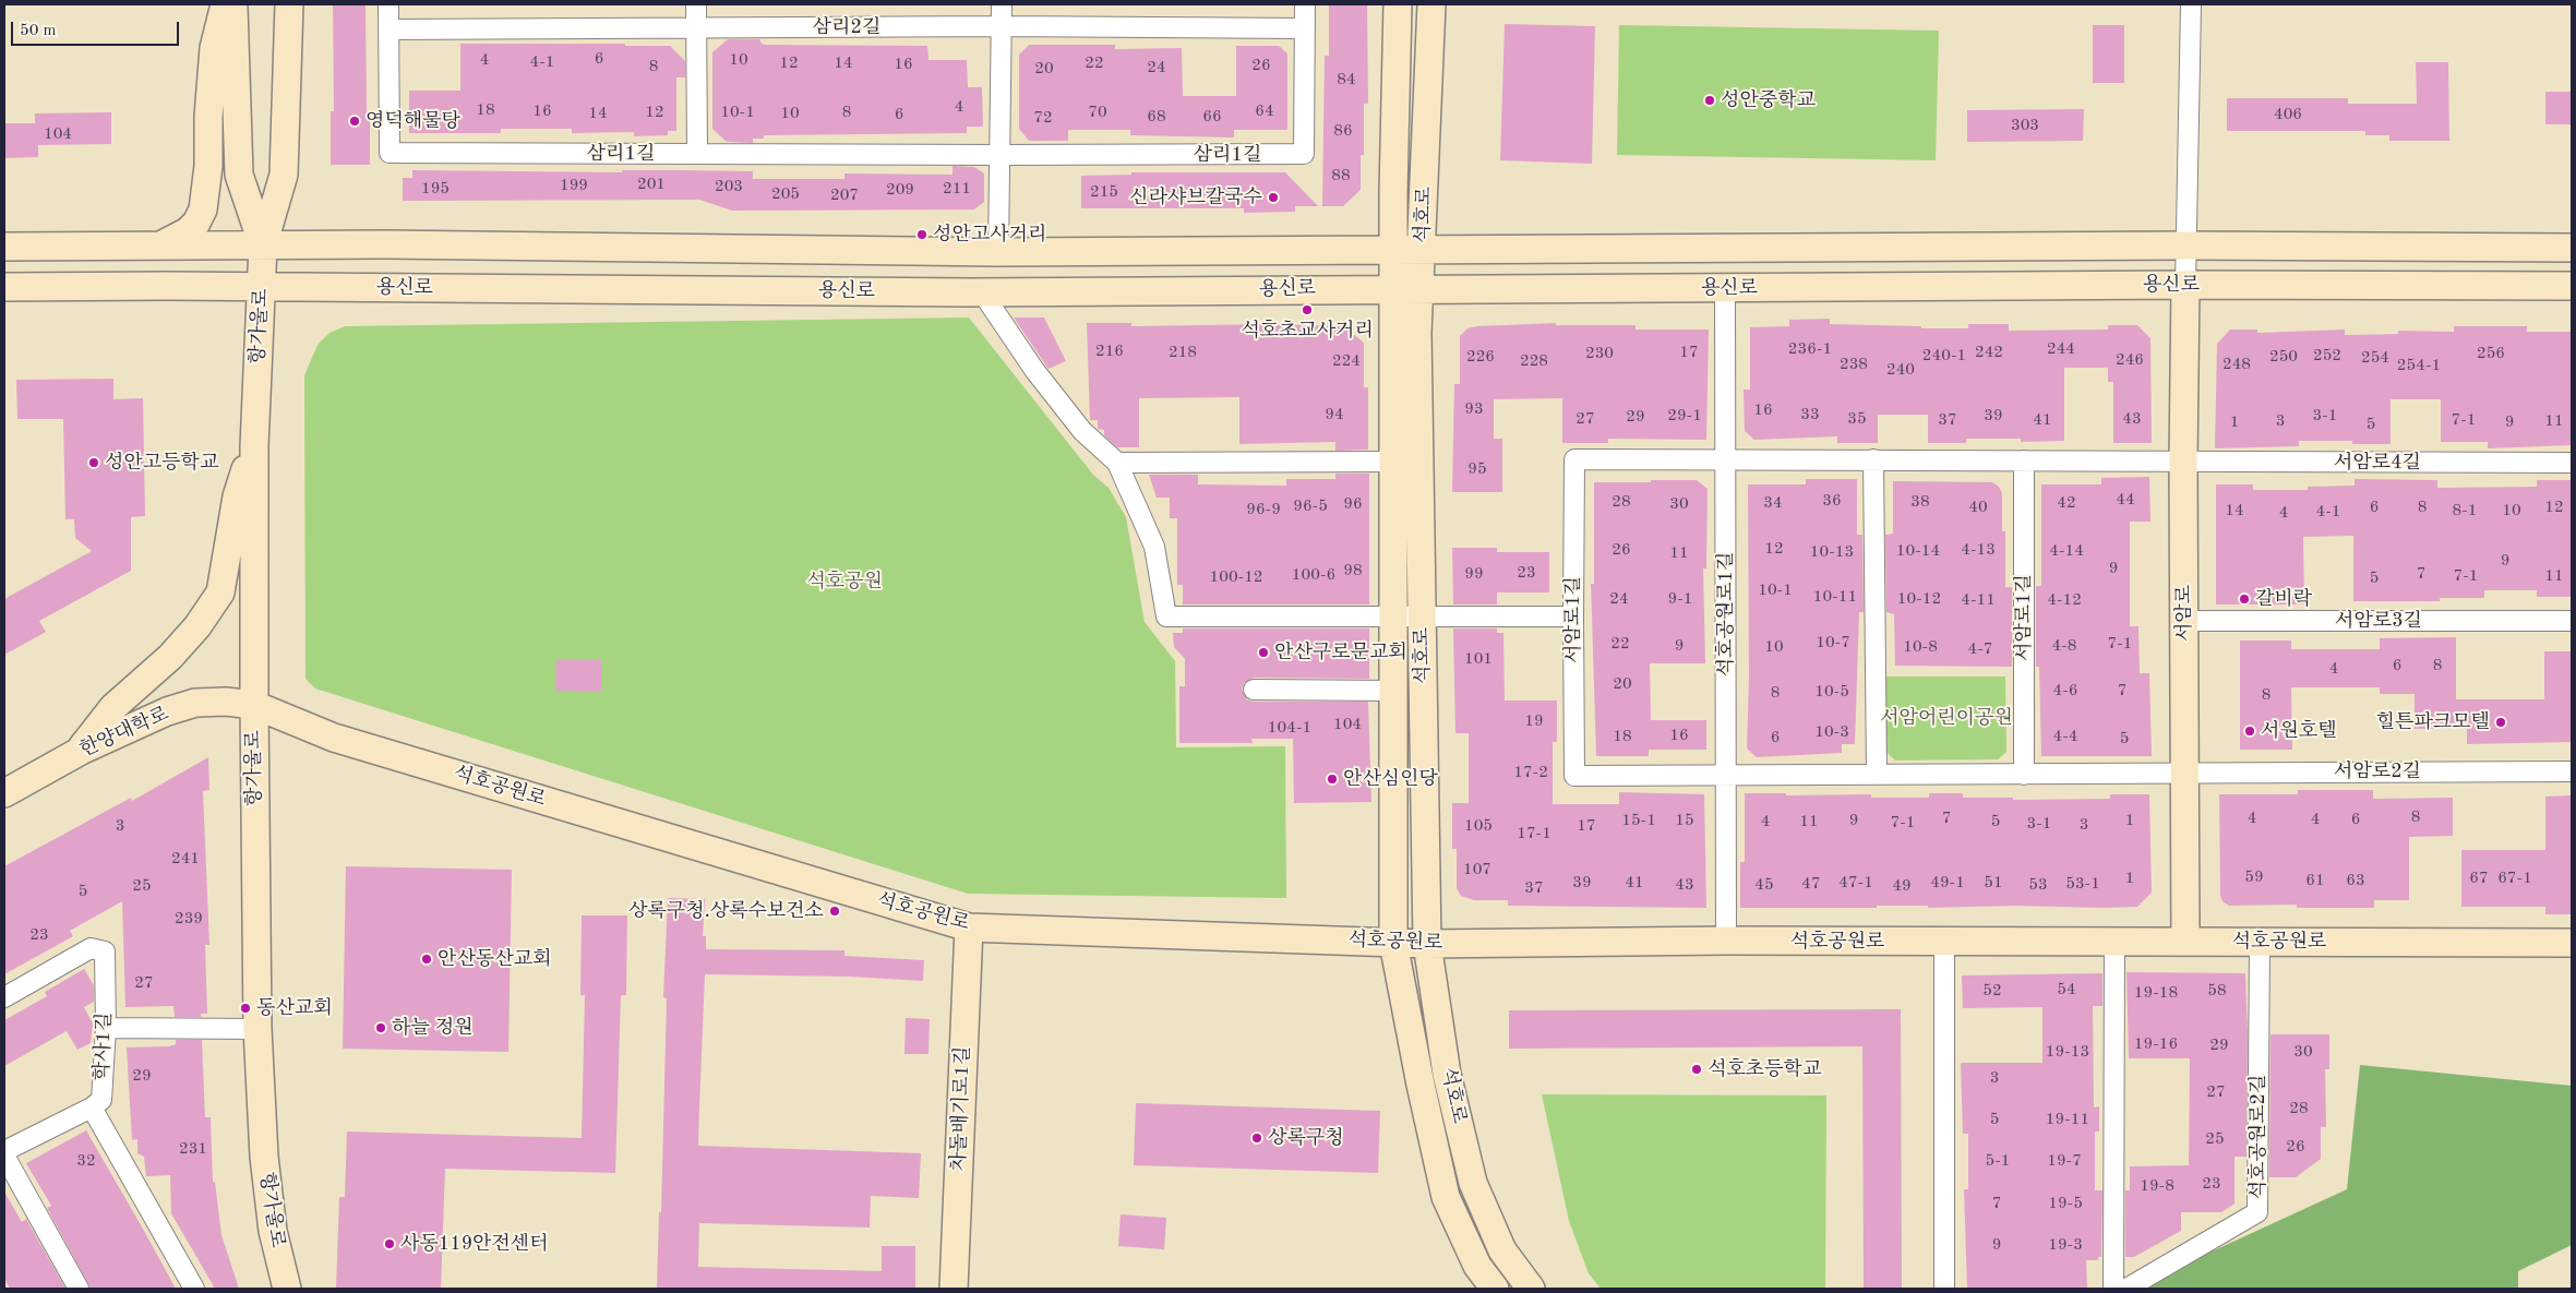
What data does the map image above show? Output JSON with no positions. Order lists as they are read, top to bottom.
{
  "streets": {
    "main road": [
      "석호로",
      "용신로",
      "항가울로",
      "서암로",
      "한양대학로",
      "석호공원로",
      "차돌배기로1길"
    ],
    "street": [
      "삼리2길",
      "삼리1길",
      "서암로4길",
      "석호공원로1길",
      "서암로1길",
      "서암로3길",
      "서암로2길",
      "학사1길",
      "석호공원로2길"
    ]
  },
  "crossings": [
    ["삼리2길", "삼리1길"],
    ["석호로", "용신로"],
    ["석호로", "석호공원로"],
    ["용신로", "항가울로"],
    ["용신로", "서암로"],
    ["용신로", "석호공원로1길"],
    ["항가울로", "한양대학로"],
    ["항가울로", "석호공원로"],
    ["서암로4길", "서암로"],
    ["서암로4길", "서암로1길"],
    ["서암로", "서암로1길"],
    ["서암로", "서암로3길"],
    ["서암로", "서암로2길"],
    ["서암로", "석호공원로"],
    ["석호공원로1길", "서암로1길"],
    ["석호공원로1길", "석호공원로"],
    ["서암로1길", "서암로2길"],
    ["한양대학로", "석호공원로"],
    ["석호공원로", "차돌배기로1길"],
    ["석호공원로", "석호공원로2길"]
  ],
  "parks": ["석호공원", "서암어린이공원"],
  "places": [
    "성안중학교",
    "영덕해물탕",
    "신라샤브칼국수",
    "성안고사거리",
    "석호초교사거리",
    "성안고등학교",
    "갈비락",
    "안산구로문교회",
    "힐튼파크모텔",
    "서원호텔",
    "안산심인당",
    "상록구청.상록수보건소",
    "안산동산교회",
    "동산교회",
    "하늘 정원",
    "석호초등학교",
    "상록구청",
    "사동119안전센터"
  ],
  "house_numbers": [
    "6",
    "4",
    "10",
    "4-1",
    "12",
    "14",
    "22",
    "16",
    "26",
    "8",
    "24",
    "20",
    "84",
    "4",
    "18",
    "16",
    "64",
    "12",
    "10-1",
    "8",
    "70",
    "14",
    "10",
    "6",
    "406",
    "68",
    "66",
    "72",
    "303",
    "86",
    "104",
    "88",
    "201",
    "199",
    "203",
    "195",
    "211",
    "209",
    "215",
    "205",
    "207",
    "236-1",
    "244",
    "216",
    "218",
    "17",
    "242",
    "230",
    "256",
    "240-1",
    "252",
    "226",
    "250",
    "254",
    "246",
    "224",
    "228",
    "238",
    "248",
    "254-1",
    "240",
    "93",
    "16",
    "94",
    "33",
    "29-1",
    "39",
    "3-1",
    "29",
    "27",
    "35",
    "43",
    "37",
    "41",
    "7-1",
    "3",
    "11",
    "1",
    "9",
    "5",
    "95",
    "44",
    "36",
    "28",
    "38",
    "34",
    "42",
    "96",
    "30",
    "96-5",
    "40",
    "6",
    "8",
    "12",
    "96-9",
    "14",
    "8-1",
    "10",
    "4-1",
    "4",
    "12",
    "26",
    "4-13",
    "10-14",
    "4-14",
    "10-13",
    "11",
    "9",
    "9",
    "98",
    "23",
    "99",
    "7",
    "100-6",
    "7-1",
    "11",
    "100-12",
    "5",
    "10-1",
    "10-11",
    "24",
    "9-1",
    "10-12",
    "4-11",
    "4-12",
    "10-7",
    "22",
    "7-1",
    "9",
    "4-8",
    "10",
    "10-8",
    "4-7",
    "101",
    "6",
    "8",
    "4",
    "20",
    "4-6",
    "7",
    "10-5",
    "8",
    "8",
    "19",
    "104",
    "104-1",
    "10-3",
    "16",
    "18",
    "4-4",
    "6",
    "5",
    "17-2",
    "8",
    "7",
    "4",
    "4",
    "6",
    "15-1",
    "15",
    "9",
    "1",
    "4",
    "11",
    "5",
    "7-1",
    "3-1",
    "3",
    "3",
    "105",
    "17",
    "17-1",
    "241",
    "107",
    "59",
    "1",
    "67",
    "67-1",
    "61",
    "63",
    "39",
    "41",
    "47-1",
    "49-1",
    "51",
    "47",
    "53-1",
    "43",
    "45",
    "53",
    "25",
    "49",
    "37",
    "5",
    "239",
    "23",
    "27",
    "54",
    "52",
    "58",
    "19-18",
    "19-16",
    "29",
    "19-13",
    "30",
    "29",
    "3",
    "27",
    "28",
    "5",
    "19-11",
    "25",
    "26",
    "231",
    "32",
    "5-1",
    "19-7",
    "23",
    "19-8",
    "7",
    "19-5",
    "9",
    "19-3"
  ],
  "scale_bar": "50 m"
}
